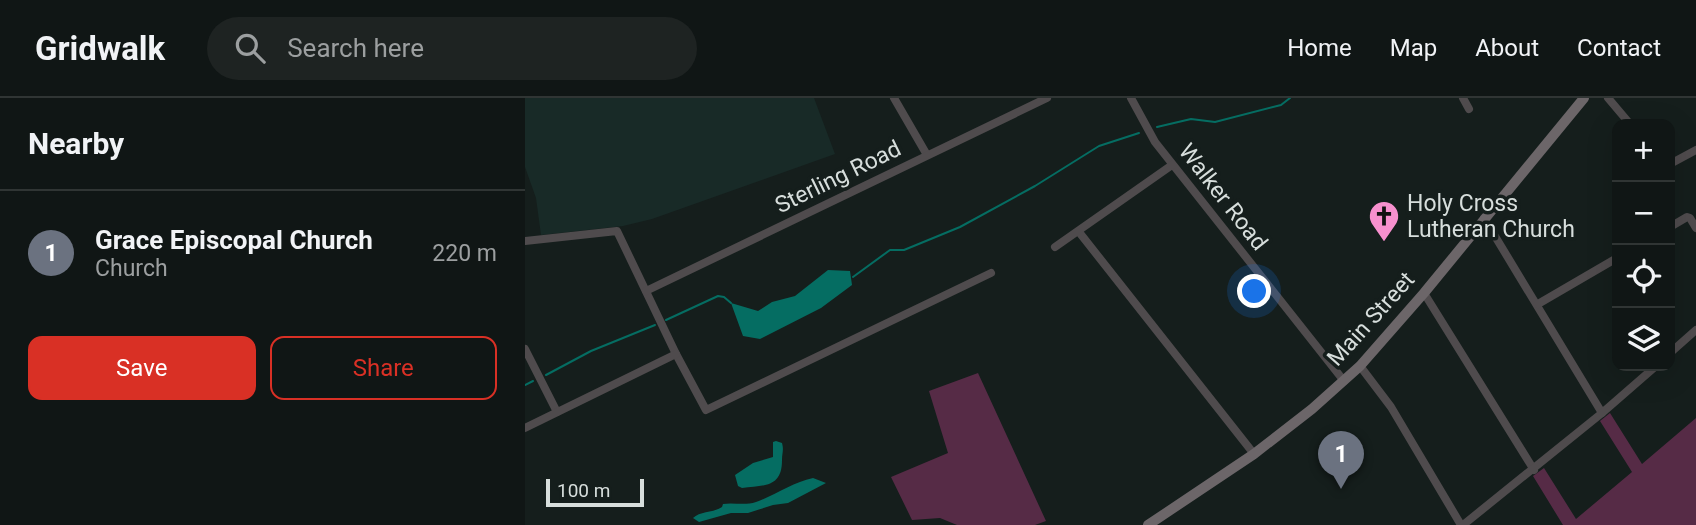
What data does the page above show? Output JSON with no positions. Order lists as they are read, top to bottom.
{
  "streets": {
    "main road": ["Main Street"],
    "street": ["Sterling Road", "Walker Road"]
  },
  "crossings": [
    ["Walker Road", "Main Street"]
  ],
  "places": {
    "church": ["Holy Cross Lutheran Church"]
  },
  "scale_bar": "100 m",
  "page": {
    "header": "Gridwalk",
    "search": "Search here",
    "nav": [
      "Home",
      "Map",
      "About",
      "Contact"
    ],
    "heading": "Nearby",
    "map_buttons": ["+", "−"],
    "list": [
      {
        "mark": "1",
        "name": "Grace Episcopal Church",
        "note": "Church",
        "value": "220 m"
      }
    ],
    "buttons": ["Save", "Share"],
    "pins": "1",
    "scale": "100 m"
  }
}
